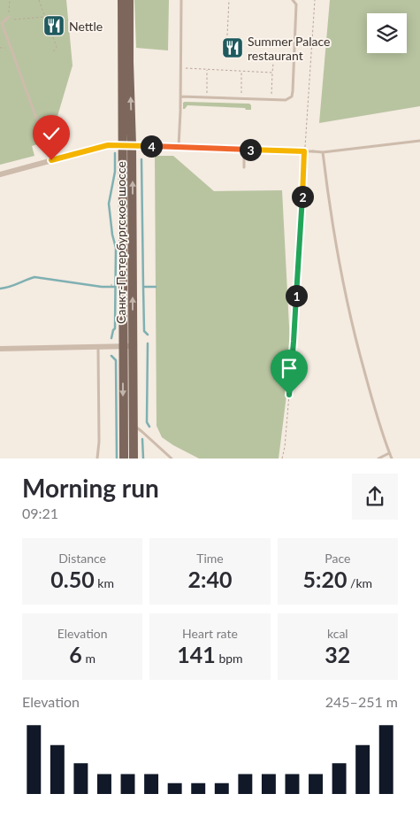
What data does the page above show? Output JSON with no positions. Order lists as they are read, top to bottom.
{
  "streets": {
    "main road": ["Санкт-Петербургское шоссе"]
  },
  "places": {
    "restaurant": ["Nettle", "Summer Palace restaurant"]
  },
  "page": {
    "pins": [
      "4",
      "3",
      "2",
      "1"
    ],
    "heading": ["Morning run", "09:21"],
    "stats": [
      ["Distance", "0.50 km"],
      ["Time", "2:40"],
      ["Pace", "5:20 /km"],
      ["Elevation", "6 m"],
      ["Heart rate", "141 bpm"],
      ["kcal", "32"]
    ],
    "chart": ["Elevation", "245–251 m"]
  }
}
